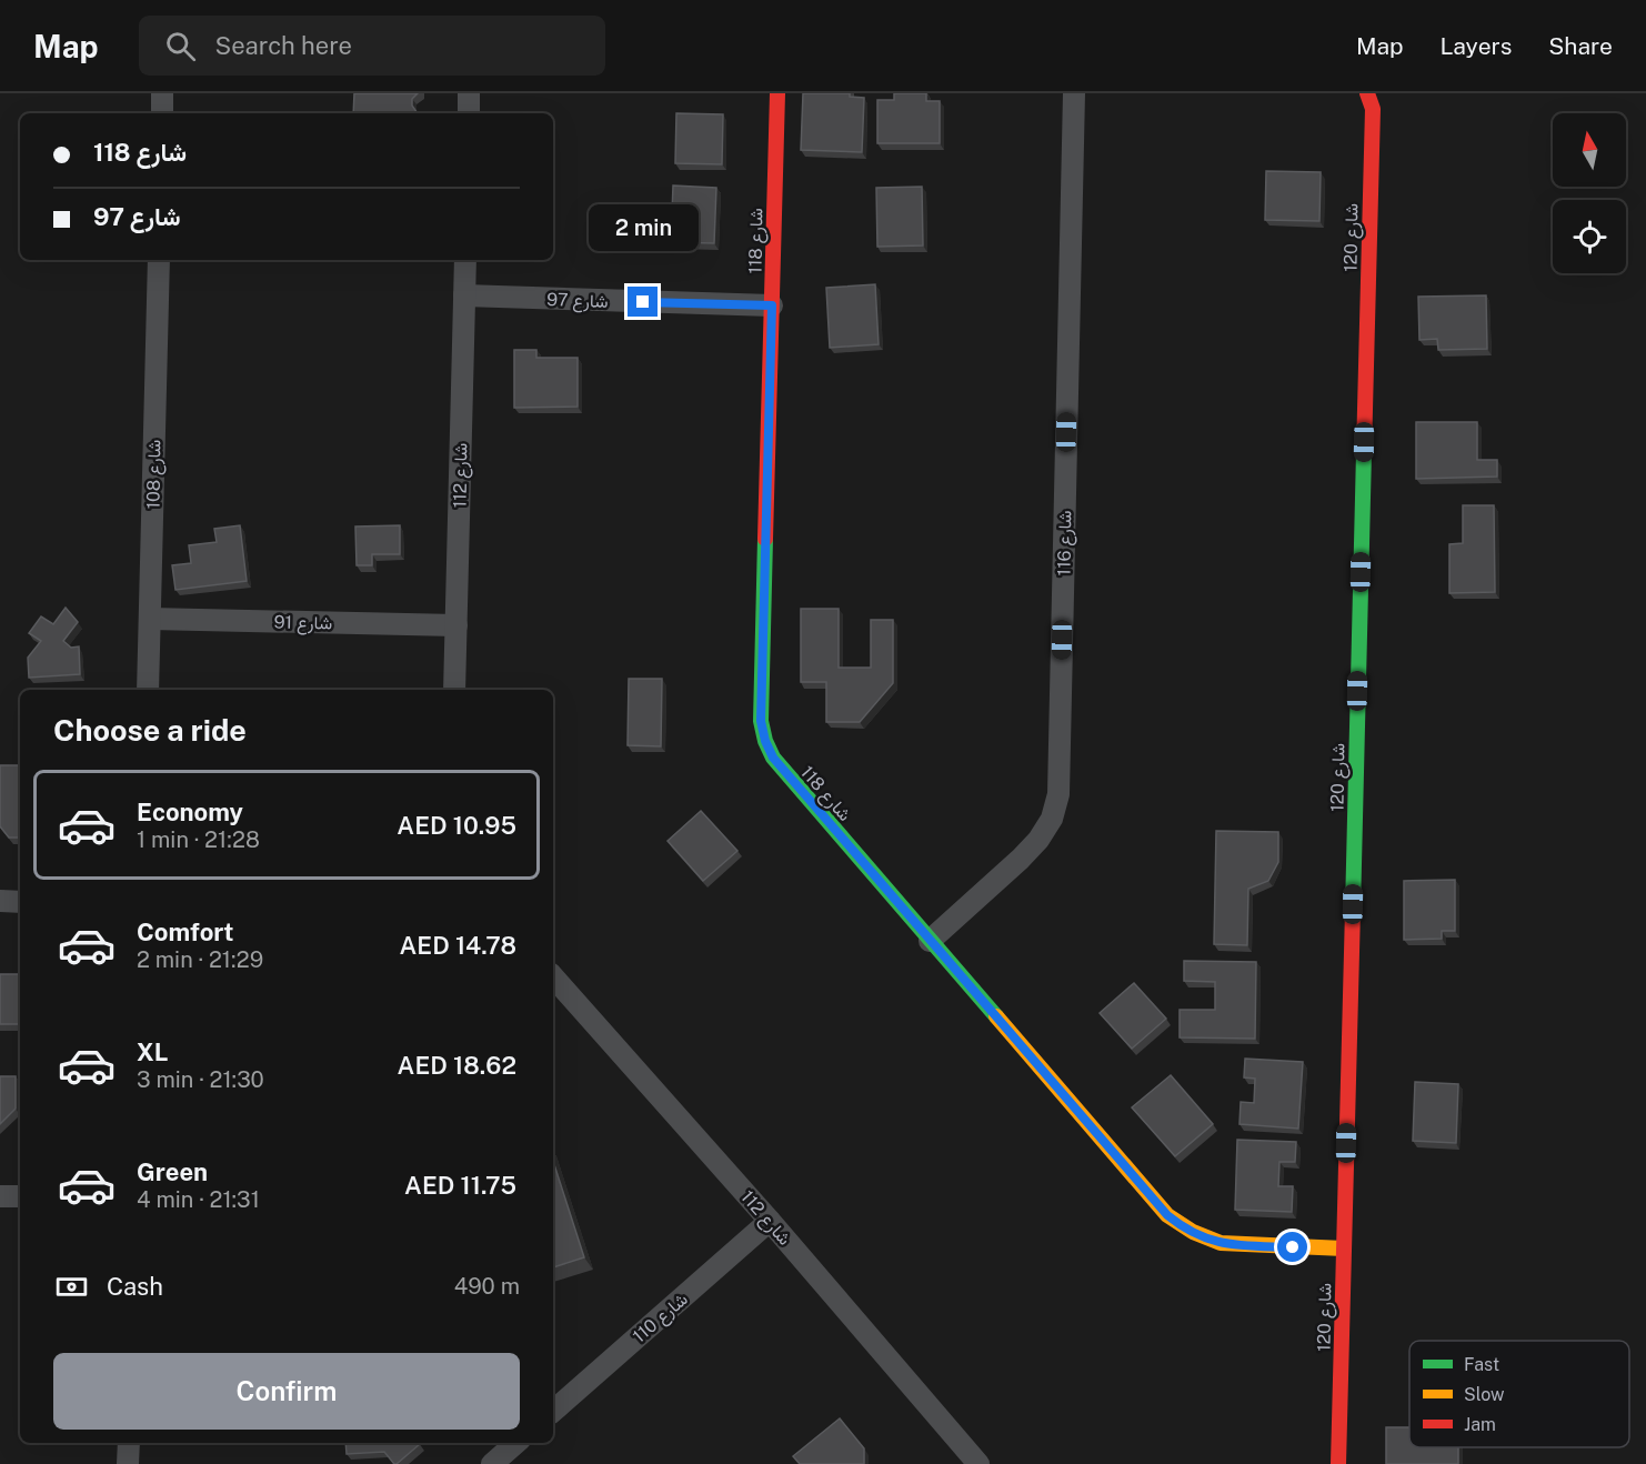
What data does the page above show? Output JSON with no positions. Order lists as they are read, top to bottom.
{
  "streets": {
    "street": [
      "شارع 120",
      "شارع 118",
      "شارع 97",
      "شارع 108",
      "شارع 112",
      "شارع 116",
      "شارع 91",
      "شارع 110"
    ]
  },
  "crossings": [
    ["شارع 120", "شارع 118"],
    ["شارع 118", "شارع 97"],
    ["شارع 118", "شارع 116"],
    ["شارع 97", "شارع 112"],
    ["شارع 108", "شارع 91"],
    ["شارع 112", "شارع 91"],
    ["شارع 112", "شارع 110"]
  ],
  "legend": ["Fast", "Slow", "Jam"],
  "north": "top",
  "page": {
    "header": "Map",
    "search": "Search here",
    "nav": ["Map", "Layers", "Share"],
    "banner": ["شارع 118", "شارع 97"],
    "bubble": "2 min",
    "heading": "Choose a ride",
    "list": [
      {
        "name": "Economy",
        "note": "1 min · 21:28",
        "value": "AED 10.95"
      },
      {
        "name": "Comfort",
        "note": "2 min · 21:29",
        "value": "AED 14.78"
      },
      {
        "name": "XL",
        "note": "3 min · 21:30",
        "value": "AED 18.62"
      },
      {
        "name": "Green",
        "note": "4 min · 21:31",
        "value": "AED 11.75"
      }
    ],
    "pay": ["Cash", "490 m"],
    "buttons": "Confirm"
  }
}
